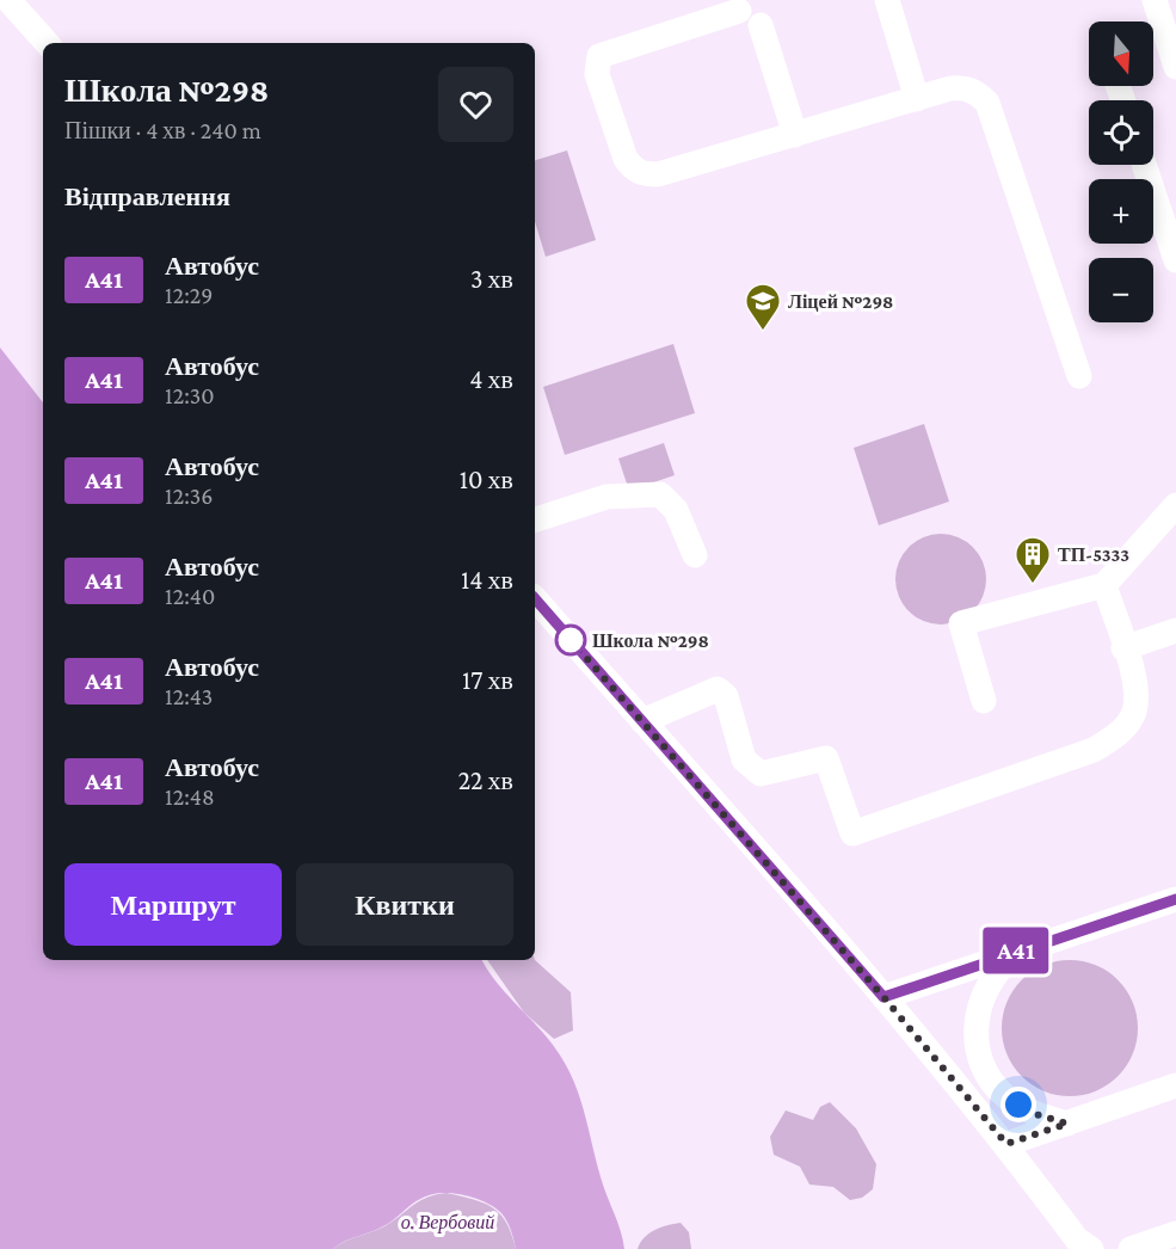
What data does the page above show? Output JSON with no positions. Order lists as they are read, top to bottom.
{
  "parks": ["о. Вербовий"],
  "places": {
    "school or university": ["Ліцей №298"],
    "building": ["ТП-5333"],
    "other": ["Школа №298"]
  },
  "lines": ["bus line A41"],
  "north": "bottom",
  "page": {
    "on_map": "A41",
    "map_buttons": ["+", "−"],
    "heading": [
      ["Школа №298", "Пішки · 4 хв · 240 m"],
      "Відправлення"
    ],
    "list": [
      {
        "mark": "A41",
        "name": "Автобус",
        "note": "12:29",
        "value": "3 хв"
      },
      {
        "mark": "A41",
        "name": "Автобус",
        "note": "12:30",
        "value": "4 хв"
      },
      {
        "mark": "A41",
        "name": "Автобус",
        "note": "12:36",
        "value": "10 хв"
      },
      {
        "mark": "A41",
        "name": "Автобус",
        "note": "12:40",
        "value": "14 хв"
      },
      {
        "mark": "A41",
        "name": "Автобус",
        "note": "12:43",
        "value": "17 хв"
      },
      {
        "mark": "A41",
        "name": "Автобус",
        "note": "12:48",
        "value": "22 хв"
      }
    ],
    "buttons": ["Маршрут", "Квитки"]
  }
}
